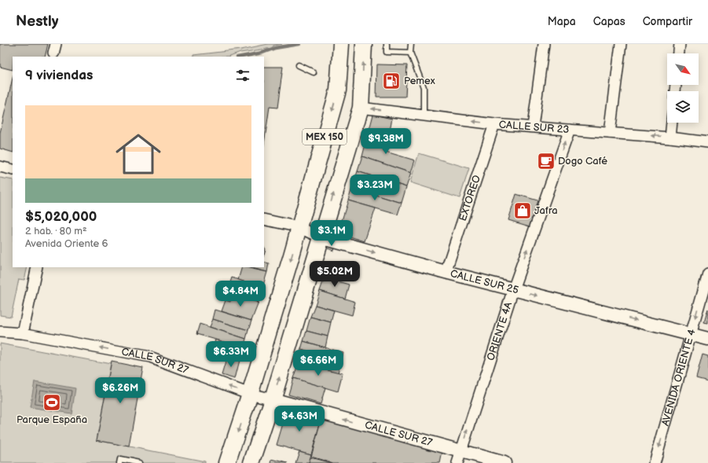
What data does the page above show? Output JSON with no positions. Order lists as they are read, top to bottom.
{
  "streets": {
    "main road": ["MEX 150"],
    "street": [
      "CALLE SUR 23",
      "EXTOREO",
      "CALLE SUR 25",
      "ORIENTE 4A",
      "CALLE SUR 27",
      "AVENIDA ORIENTE 4"
    ]
  },
  "crossings": [
    ["CALLE SUR 23", "MEX 150"],
    ["CALLE SUR 23", "EXTOREO"],
    ["CALLE SUR 23", "ORIENTE 4A"],
    ["MEX 150", "CALLE SUR 25"],
    ["MEX 150", "CALLE SUR 27"],
    ["EXTOREO", "CALLE SUR 25"],
    ["CALLE SUR 25", "ORIENTE 4A"],
    ["CALLE SUR 25", "AVENIDA ORIENTE 4"],
    ["ORIENTE 4A", "CALLE SUR 27"]
  ],
  "one_way": [
    "CALLE SUR 23",
    "CALLE SUR 25",
    "ORIENTE 4A",
    "CALLE SUR 27",
    "AVENIDA ORIENTE 4"
  ],
  "places": {
    "fuel station": ["Pemex"],
    "cafe": ["Dogo Café"],
    "shop": ["Jafra"],
    "sports": ["Parque España"]
  },
  "north": "bottom right",
  "page": {
    "header": "Nestly",
    "nav": ["Mapa", "Capas", "Compartir"],
    "heading": "9 viviendas",
    "list": [
      {
        "name": "$5,020,000",
        "note": "2 hab. · 80 m² · Avenida Oriente 6"
      }
    ],
    "price": [
      "$9.38M",
      "$3.23M",
      "$3.1M",
      "$5.02M",
      "$4.84M",
      "$6.33M",
      "$6.66M",
      "$6.26M",
      "$4.63M"
    ]
  }
}
